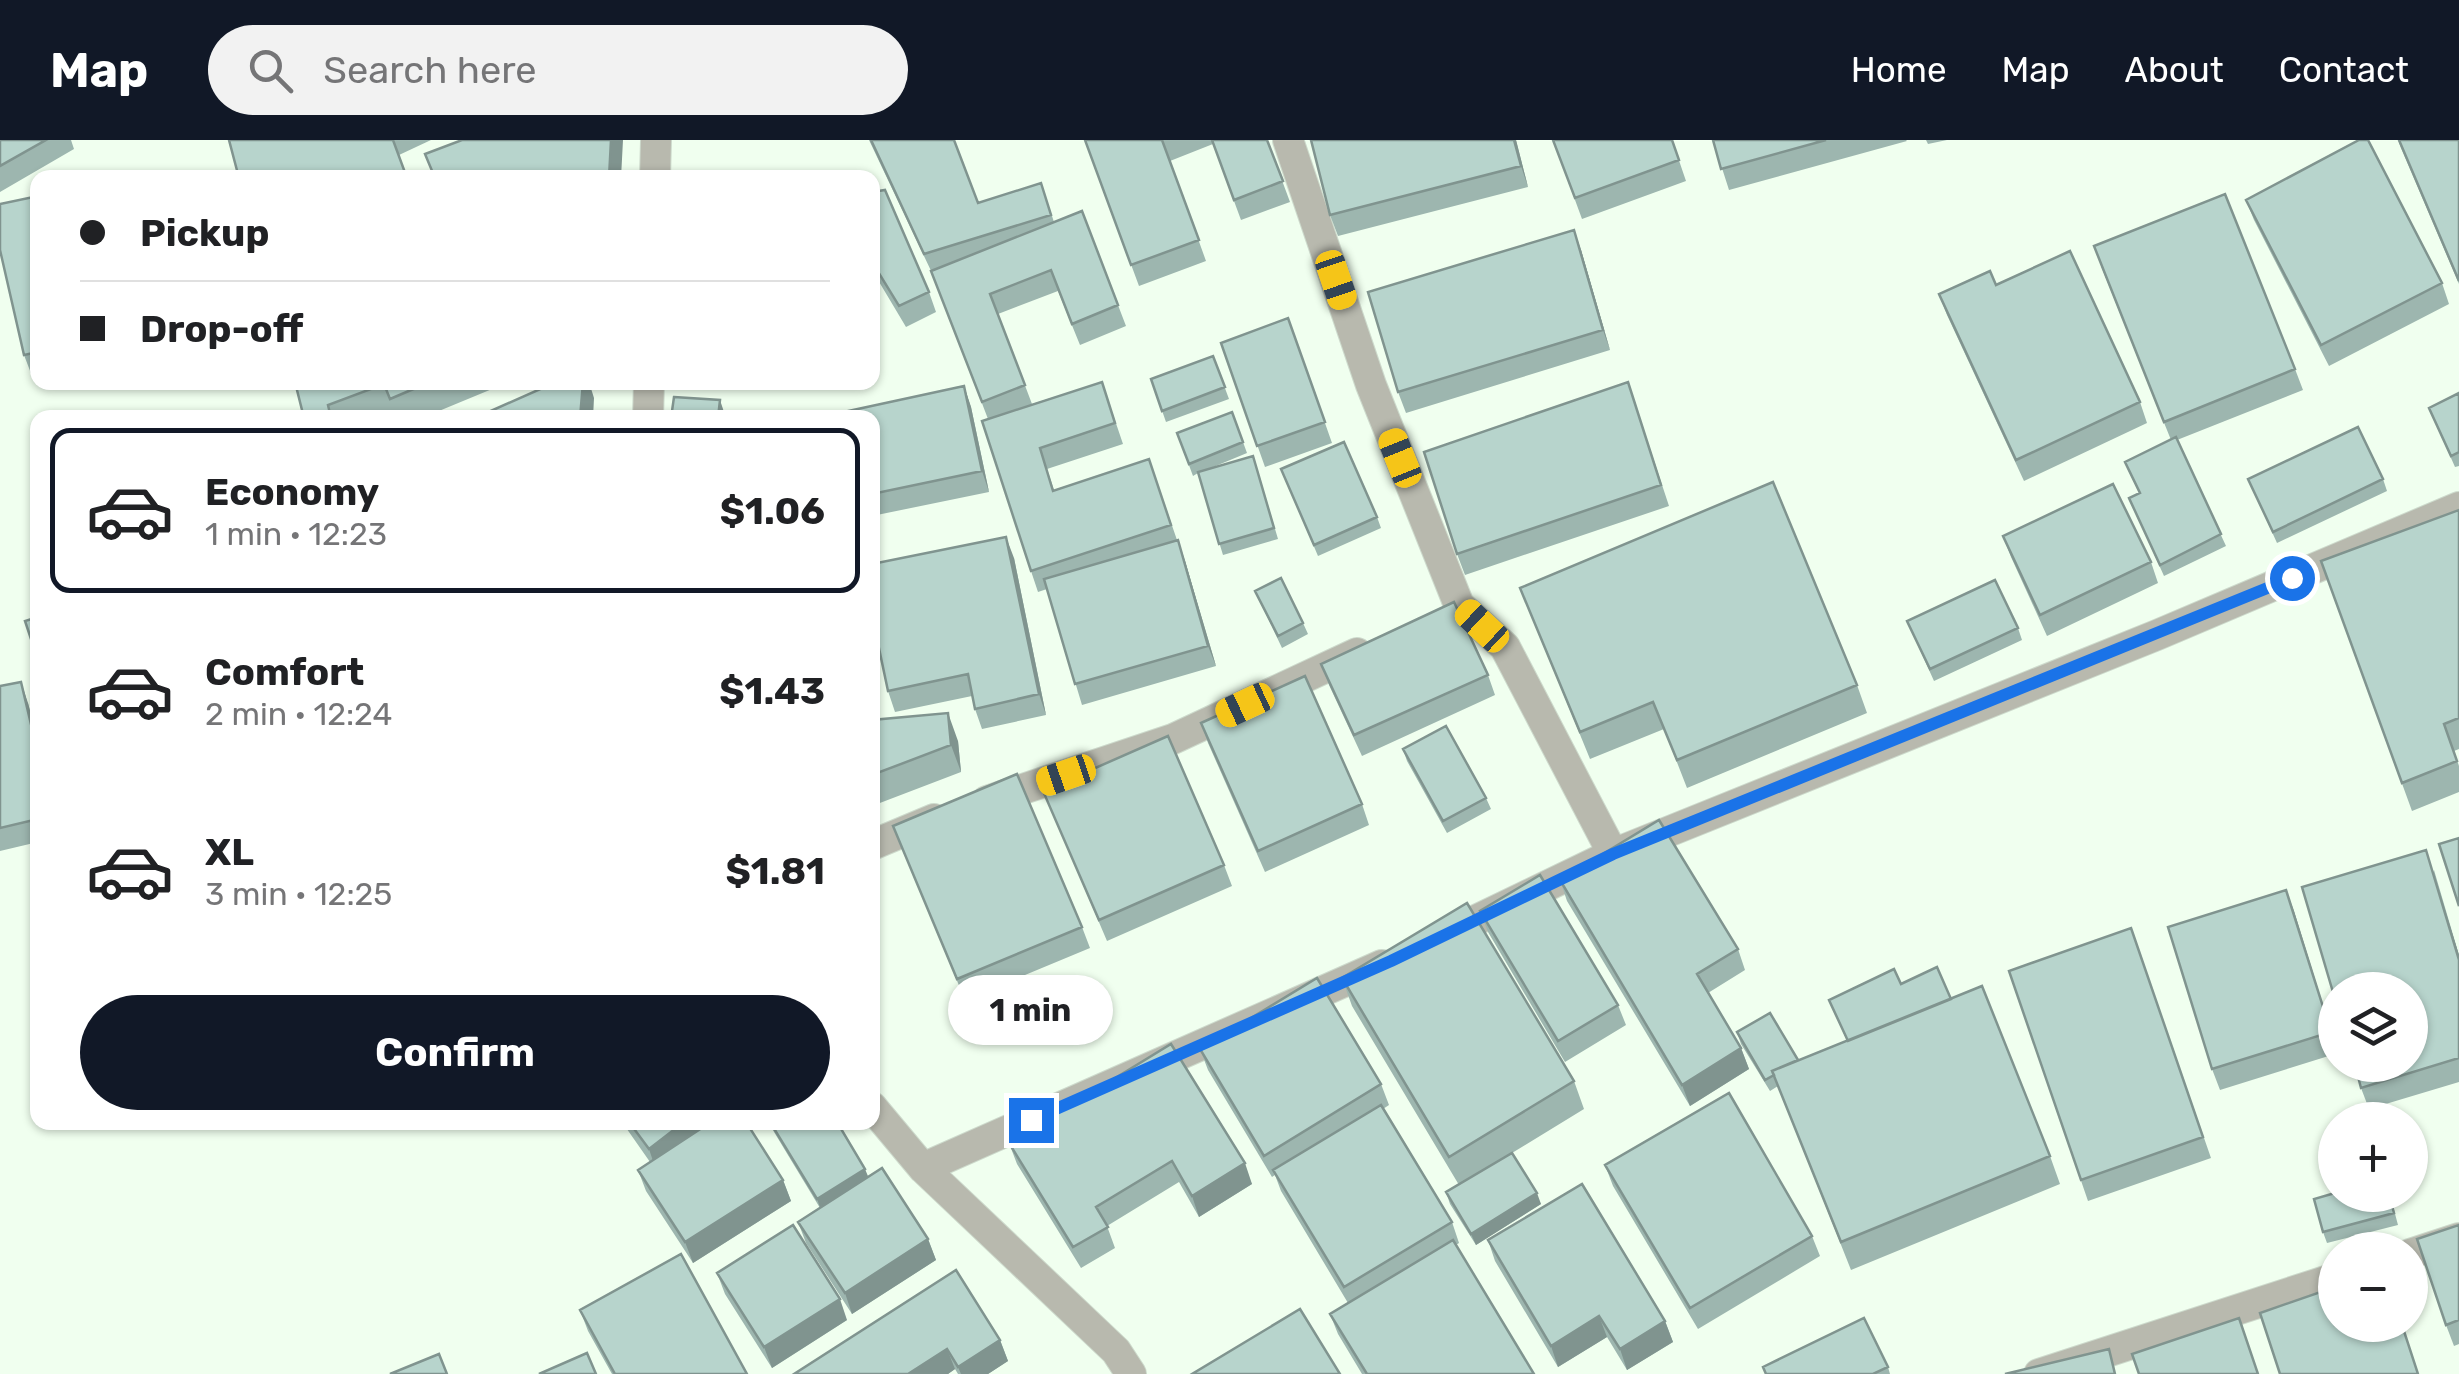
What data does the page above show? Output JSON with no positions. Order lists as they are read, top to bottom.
{
  "page": {
    "header": "Map",
    "search": "Search here",
    "nav": [
      "Home",
      "Map",
      "About",
      "Contact"
    ],
    "banner": ["Pickup", "Drop-off"],
    "list": [
      {
        "name": "Economy",
        "note": "1 min · 12:23",
        "value": "$1.06"
      },
      {
        "name": "Comfort",
        "note": "2 min · 12:24",
        "value": "$1.43"
      },
      {
        "name": "XL",
        "note": "3 min · 12:25",
        "value": "$1.81"
      }
    ],
    "map_buttons": ["+", "−"],
    "bubble": "1 min",
    "buttons": "Confirm"
  }
}
